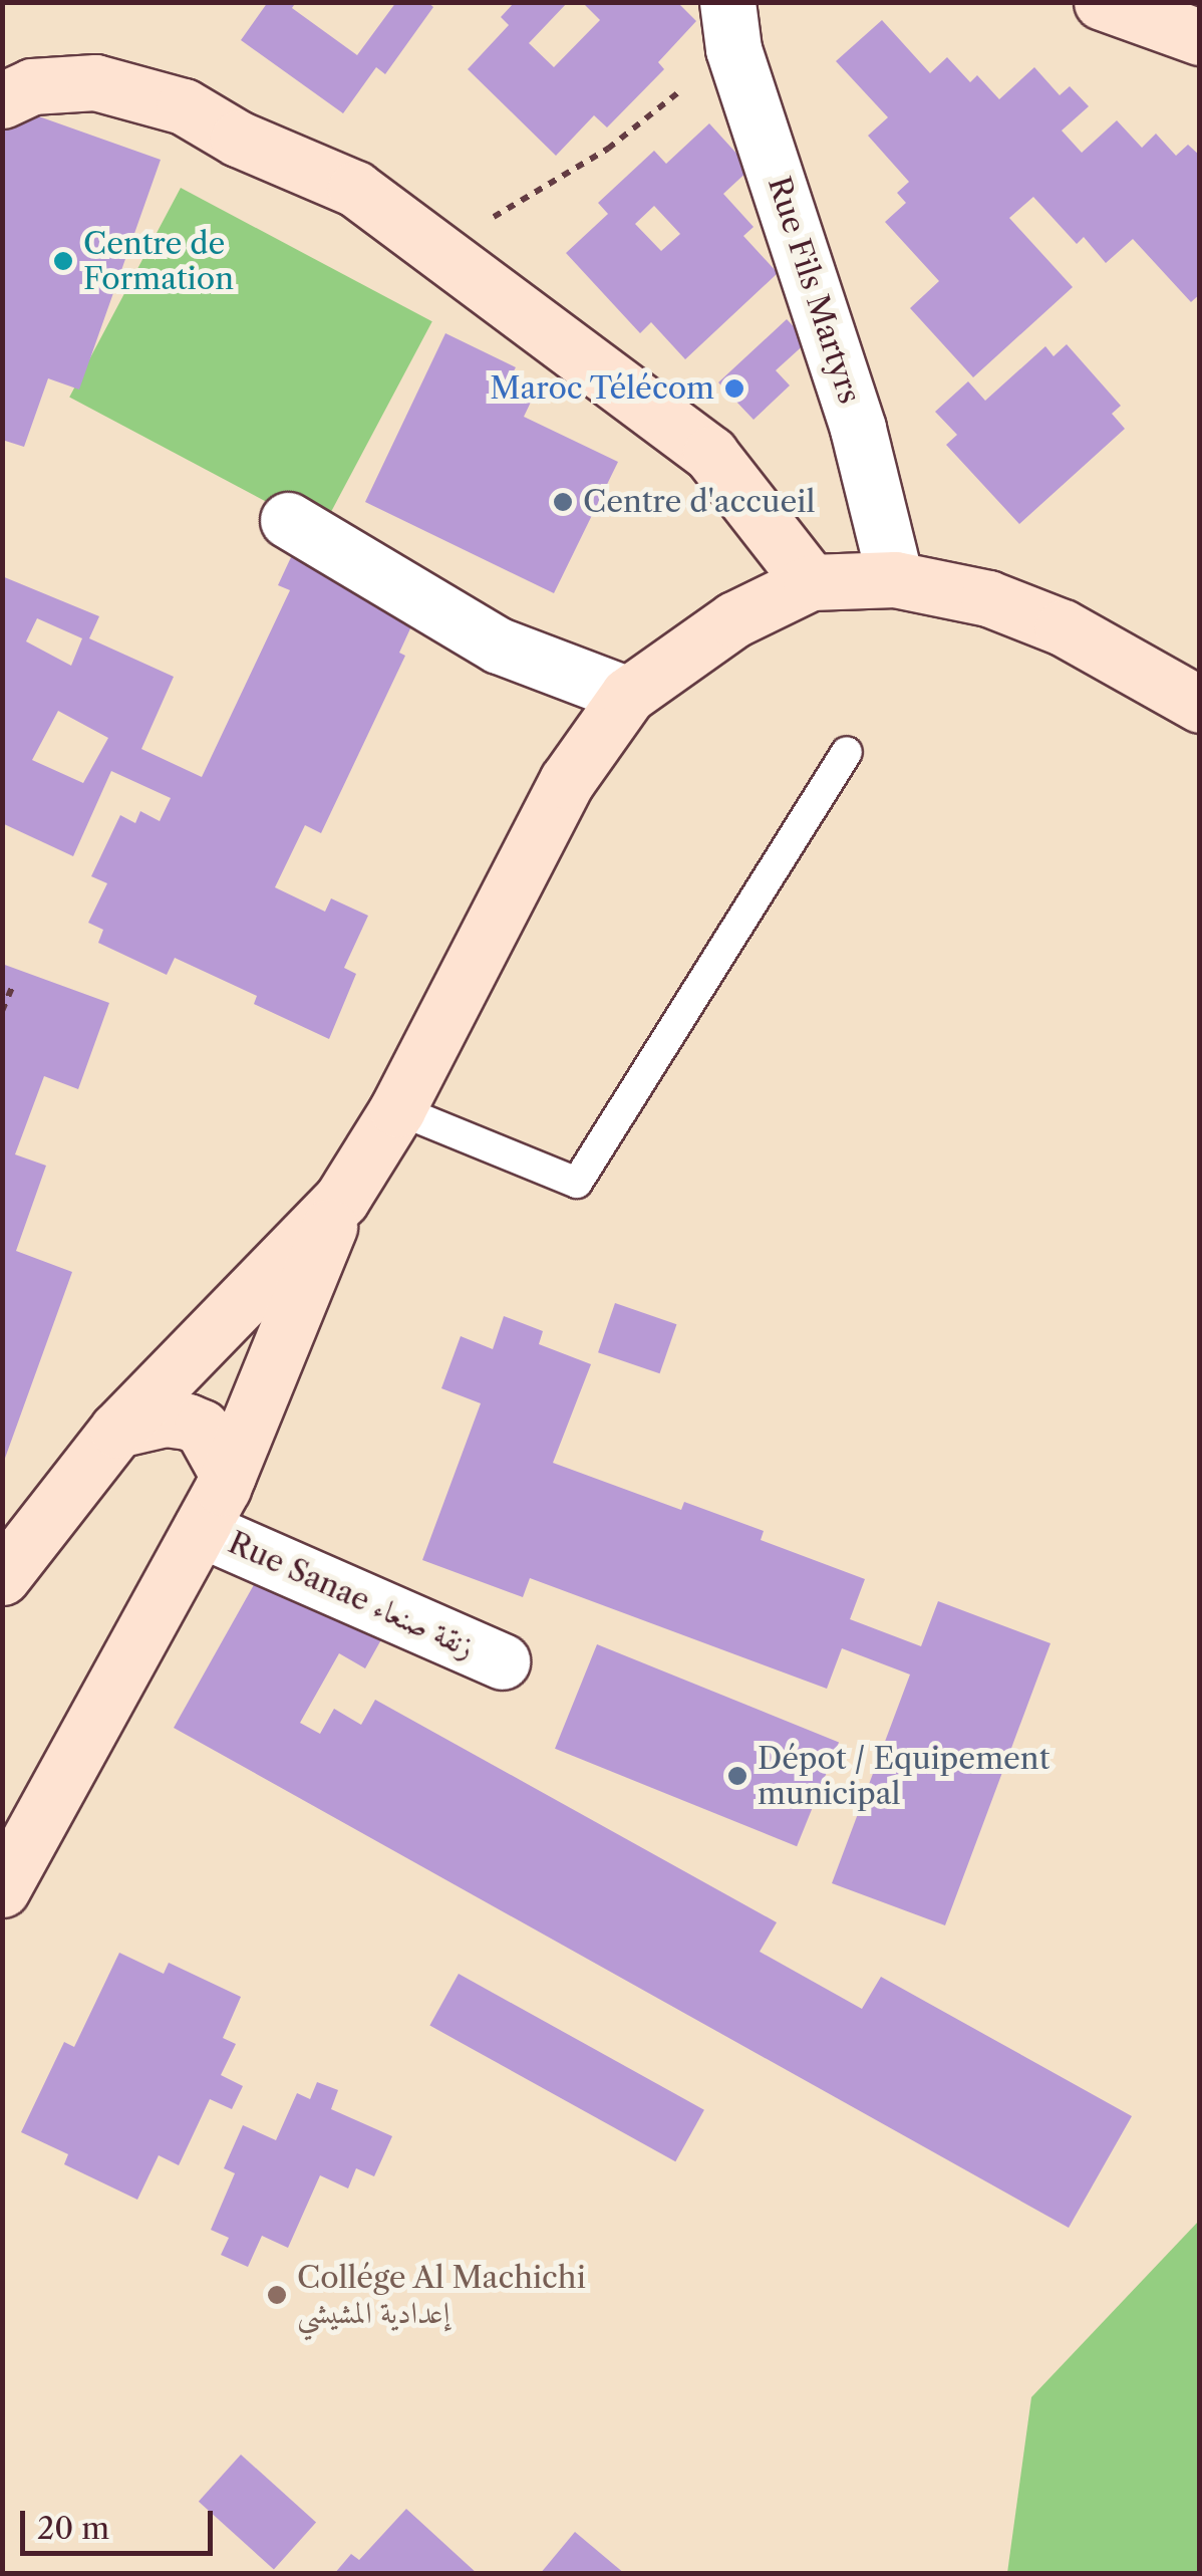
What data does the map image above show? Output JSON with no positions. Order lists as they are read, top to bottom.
{
  "streets": {
    "street": ["Rue Fils Martyrs", "Rue Sanae زنقة صنعاء"]
  },
  "places": [
    "Centre de Formation",
    "Maroc Télécom",
    "Centre d'accueil",
    "Dépot / Equipement municipal",
    "Collége Al Machichi إعدادية المشيشي"
  ],
  "scale_bar": "20 m"
}
